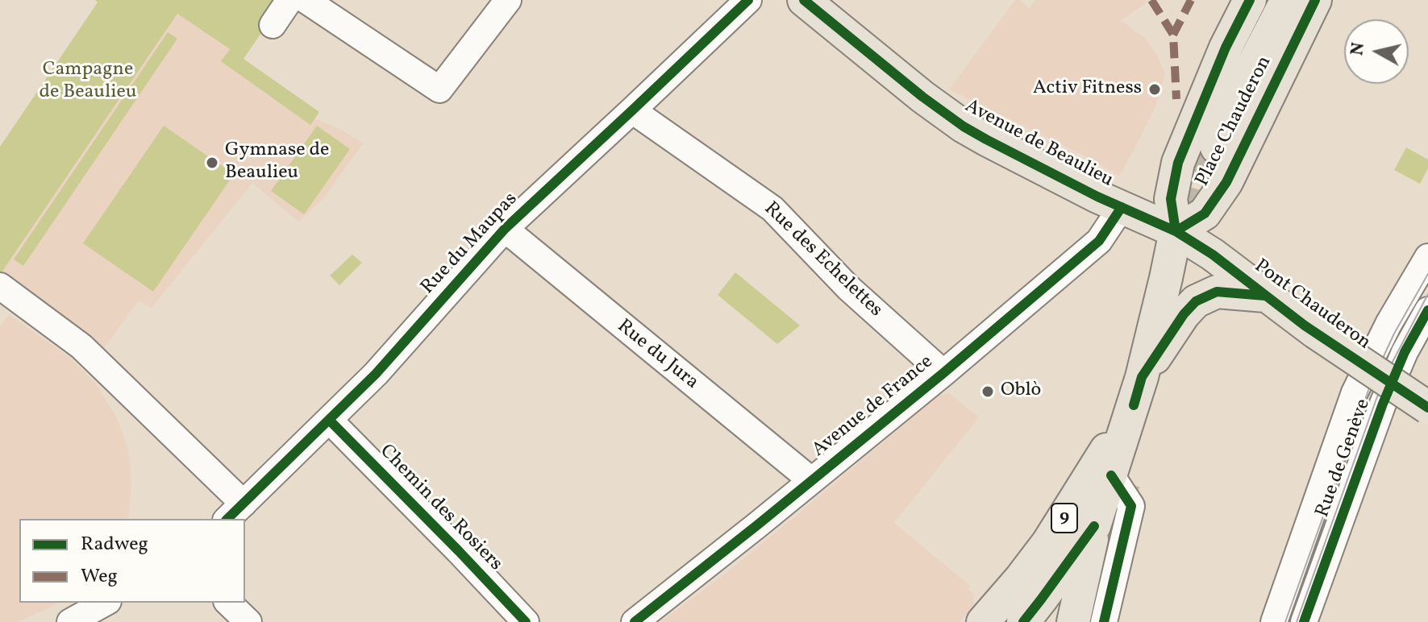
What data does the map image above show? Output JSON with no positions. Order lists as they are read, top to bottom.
{
  "streets": {
    "main road": [
      "Place Chauderon",
      "Avenue de Beaulieu",
      "Pont Chauderon",
      "9"
    ],
    "street": [
      "Rue du Maupas",
      "Rue des Echelettes",
      "Rue du Jura",
      "Avenue de France",
      "Rue de Genève",
      "Chemin des Rosiers"
    ]
  },
  "crossings": [
    ["Place Chauderon", "Avenue de Beaulieu"],
    ["Place Chauderon", "Pont Chauderon"],
    ["Place Chauderon", "9"],
    ["Avenue de Beaulieu", "Pont Chauderon"],
    ["Avenue de Beaulieu", "Avenue de France"],
    ["Rue du Maupas", "Rue des Echelettes"],
    ["Rue du Maupas", "Rue du Jura"],
    ["Rue du Maupas", "Chemin des Rosiers"],
    ["Rue des Echelettes", "Avenue de France"],
    ["Rue du Jura", "Avenue de France"]
  ],
  "parks": ["Campagne de Beaulieu"],
  "places": ["Activ Fitness", "Gymnase de Beaulieu", "Oblò"],
  "legend": ["Radweg", "Weg"],
  "north": "left"
}
